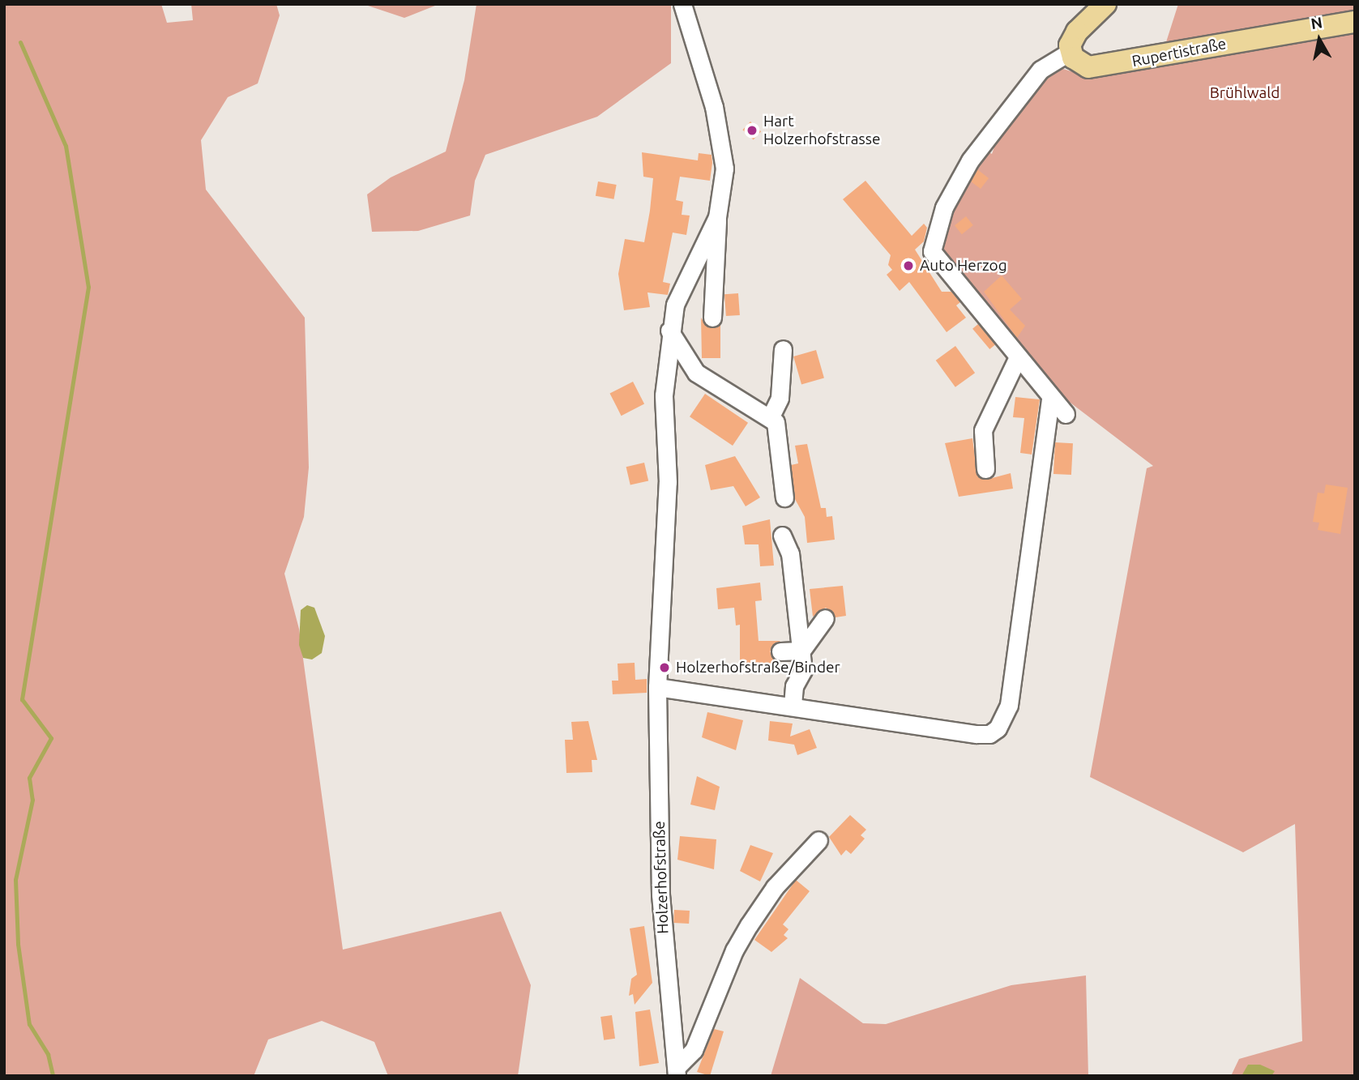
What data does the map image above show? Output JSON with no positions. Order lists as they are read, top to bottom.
{
  "streets": {
    "main road": ["Rupertistraße"],
    "street": ["Holzerhofstraße"]
  },
  "parks": ["Brühlwald"],
  "places": ["Hart Holzerhofstrasse", "Auto Herzog", "Holzerhofstraße/Binder"],
  "north": "top"
}
